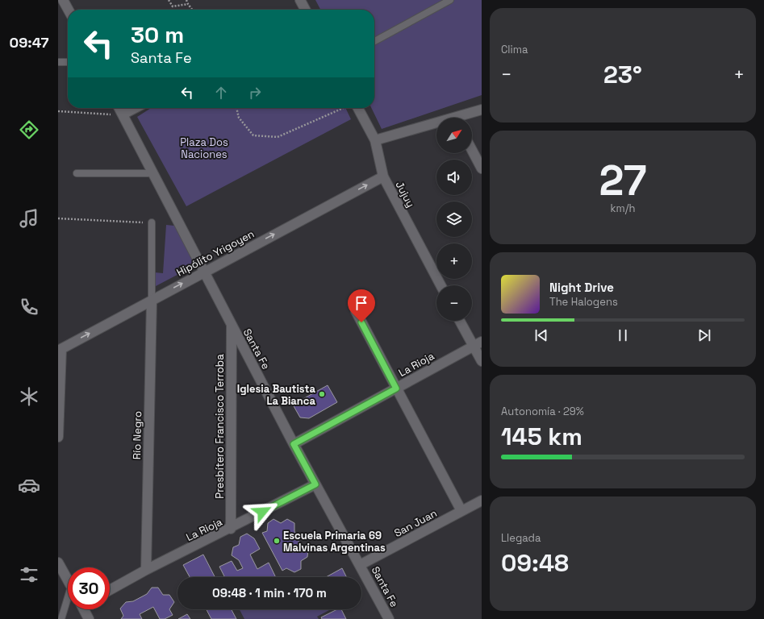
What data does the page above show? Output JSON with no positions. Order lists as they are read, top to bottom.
{
  "streets": {
    "street": [
      "Jujuy",
      "Hipólito Yrigoyen",
      "Santa Fe",
      "La Rioja",
      "Presbítero Francisco Terroba",
      "Río Negro",
      "San Juan"
    ]
  },
  "crossings": [
    ["Jujuy", "Hipólito Yrigoyen"],
    ["Hipólito Yrigoyen", "Santa Fe"],
    ["Hipólito Yrigoyen", "Río Negro"],
    ["Santa Fe", "La Rioja"],
    ["Santa Fe", "Presbítero Francisco Terroba"],
    ["Santa Fe", "San Juan"],
    ["La Rioja", "Presbítero Francisco Terroba"],
    ["La Rioja", "Río Negro"]
  ],
  "one_way": ["Hipólito Yrigoyen"],
  "parks": ["Plaza Dos Naciones"],
  "places": ["Iglesia Bautista La Bianca", "Escuela Primaria 69 Malvinas Argentinas"],
  "north": "top right",
  "page": {
    "tabs": "09:47",
    "tile": [
      "Clima",
      ["27", "km/h"],
      ["Autonomía · 29%", "145 km"],
      ["Llegada", "09:48"]
    ],
    "turn": ["30 m", "Santa Fe"],
    "heat": ["−", "23°", "+"],
    "map_buttons": ["+", "−"],
    "song": ["Night Drive", "The Halogens"],
    "limit": "30",
    "trip": "09:48 · 1 min · 170 m"
  }
}
